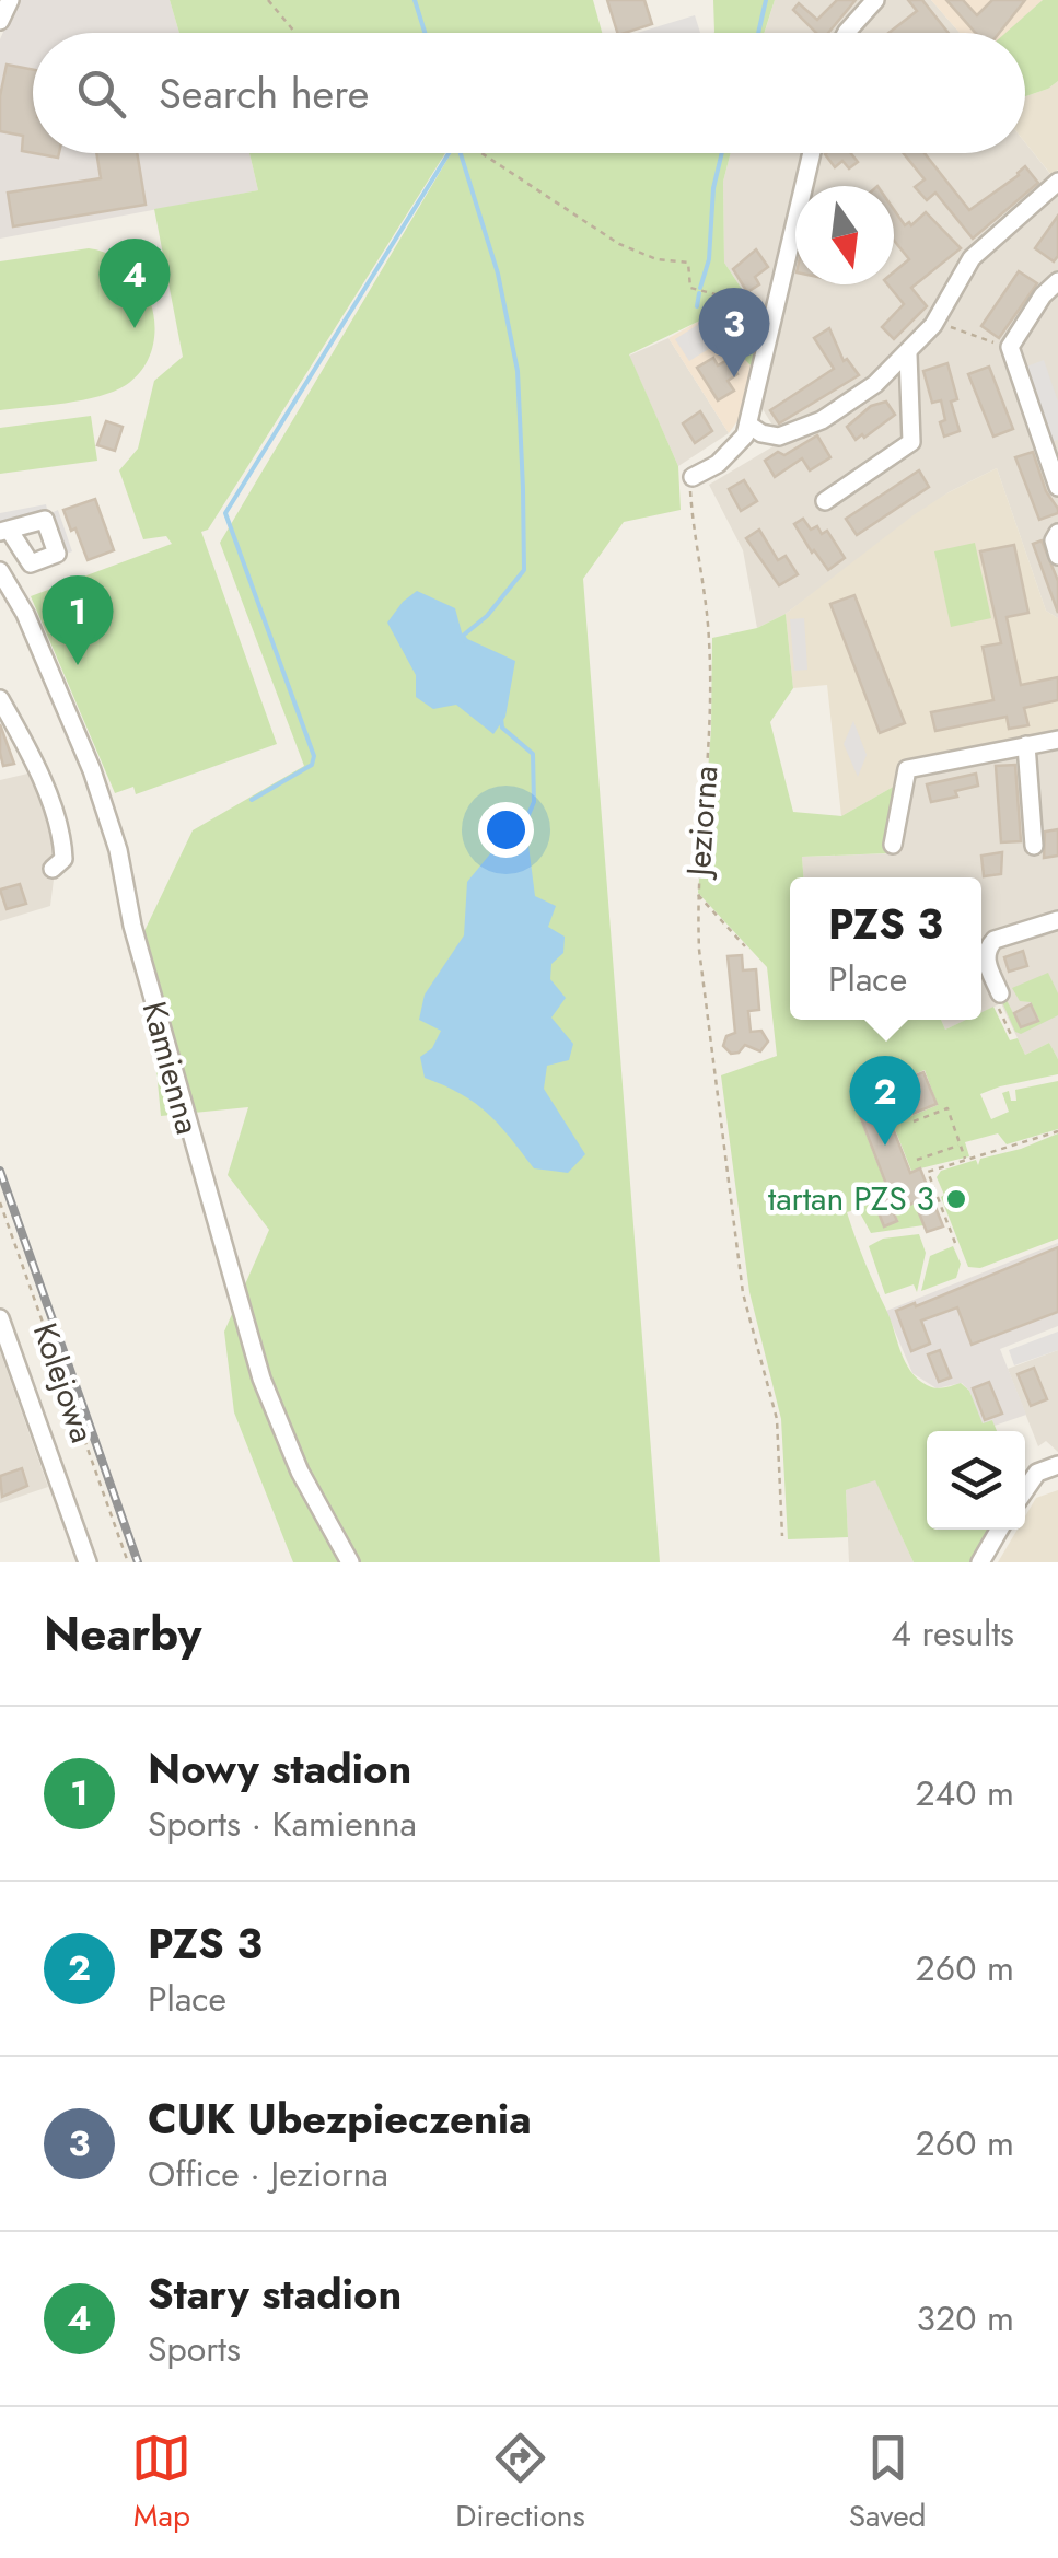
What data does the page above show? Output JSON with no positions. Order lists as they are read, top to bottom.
{
  "streets": {
    "street": ["Kamienna", "Kolejowa"],
    "path": ["Jeziorna"]
  },
  "places": ["tartan PZS 3"],
  "north": "bottom",
  "page": {
    "search": "Search here",
    "pins": [
      "4",
      "3",
      "1",
      "2"
    ],
    "popup": ["PZS 3", "Place"],
    "heading": ["Nearby", "4 results"],
    "list": [
      {
        "mark": "1",
        "name": "Nowy stadion",
        "note": "Sports · Kamienna",
        "value": "240 m"
      },
      {
        "mark": "2",
        "name": "PZS 3",
        "note": "Place",
        "value": "260 m"
      },
      {
        "mark": "3",
        "name": "CUK Ubezpieczenia",
        "note": "Office · Jeziorna",
        "value": "260 m"
      },
      {
        "mark": "4",
        "name": "Stary stadion",
        "note": "Sports",
        "value": "320 m"
      }
    ],
    "nav": ["Map", "Directions", "Saved"]
  }
}
